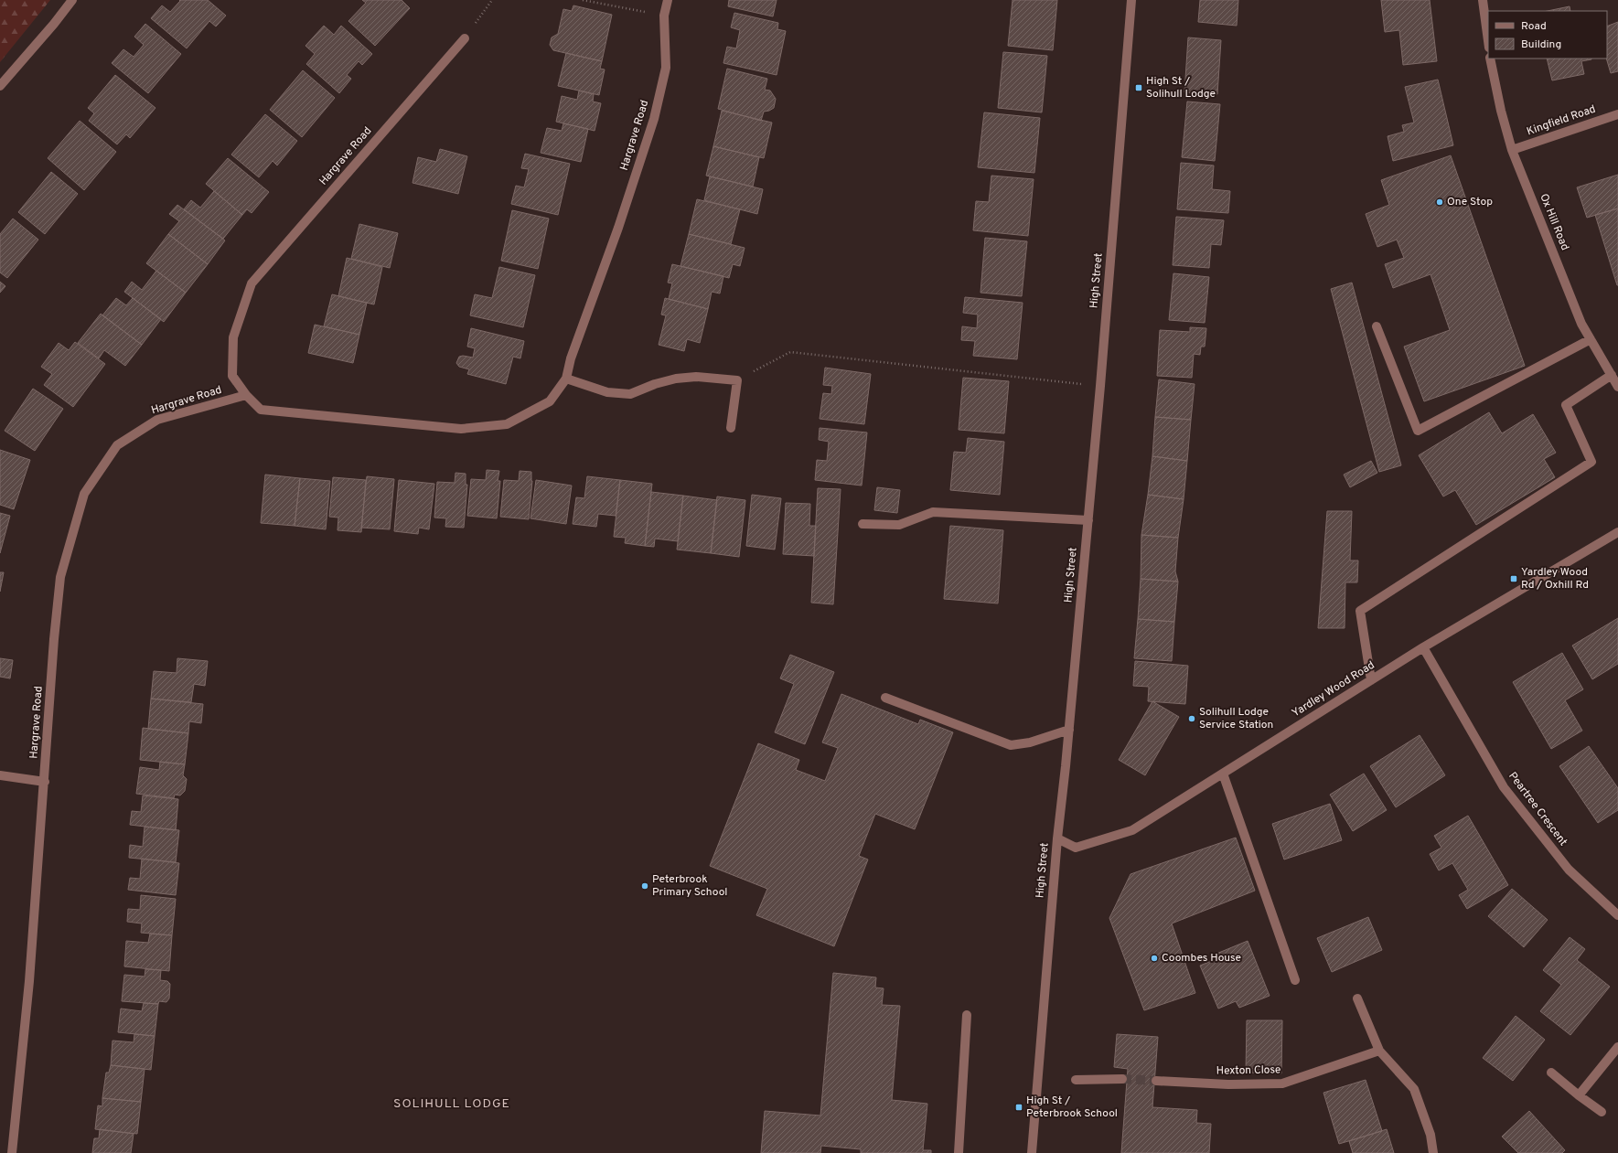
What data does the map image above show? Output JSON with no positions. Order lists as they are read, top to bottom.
{
  "streets": {
    "street": [
      "Kingfield Road",
      "Hargrave Road",
      "Ox Hill Road",
      "High Street",
      "Yardley Wood Road",
      "Peartree Crescent",
      "Hexton Close"
    ]
  },
  "crossings": [
    ["Kingfield Road", "Ox Hill Road"],
    ["High Street", "Yardley Wood Road"],
    ["Yardley Wood Road", "Peartree Crescent"]
  ],
  "districts": ["SOLIHULL LODGE"],
  "places": {
    "transit": ["High St / Solihull Lodge", "Yardley Wood Rd / Oxhill Rd", "High St / Peterbrook School"],
    "other": [
      "One Stop",
      "Solihull Lodge Service Station",
      "Peterbrook Primary School",
      "Coombes House"
    ]
  },
  "legend": ["Road", "Building"]
}
